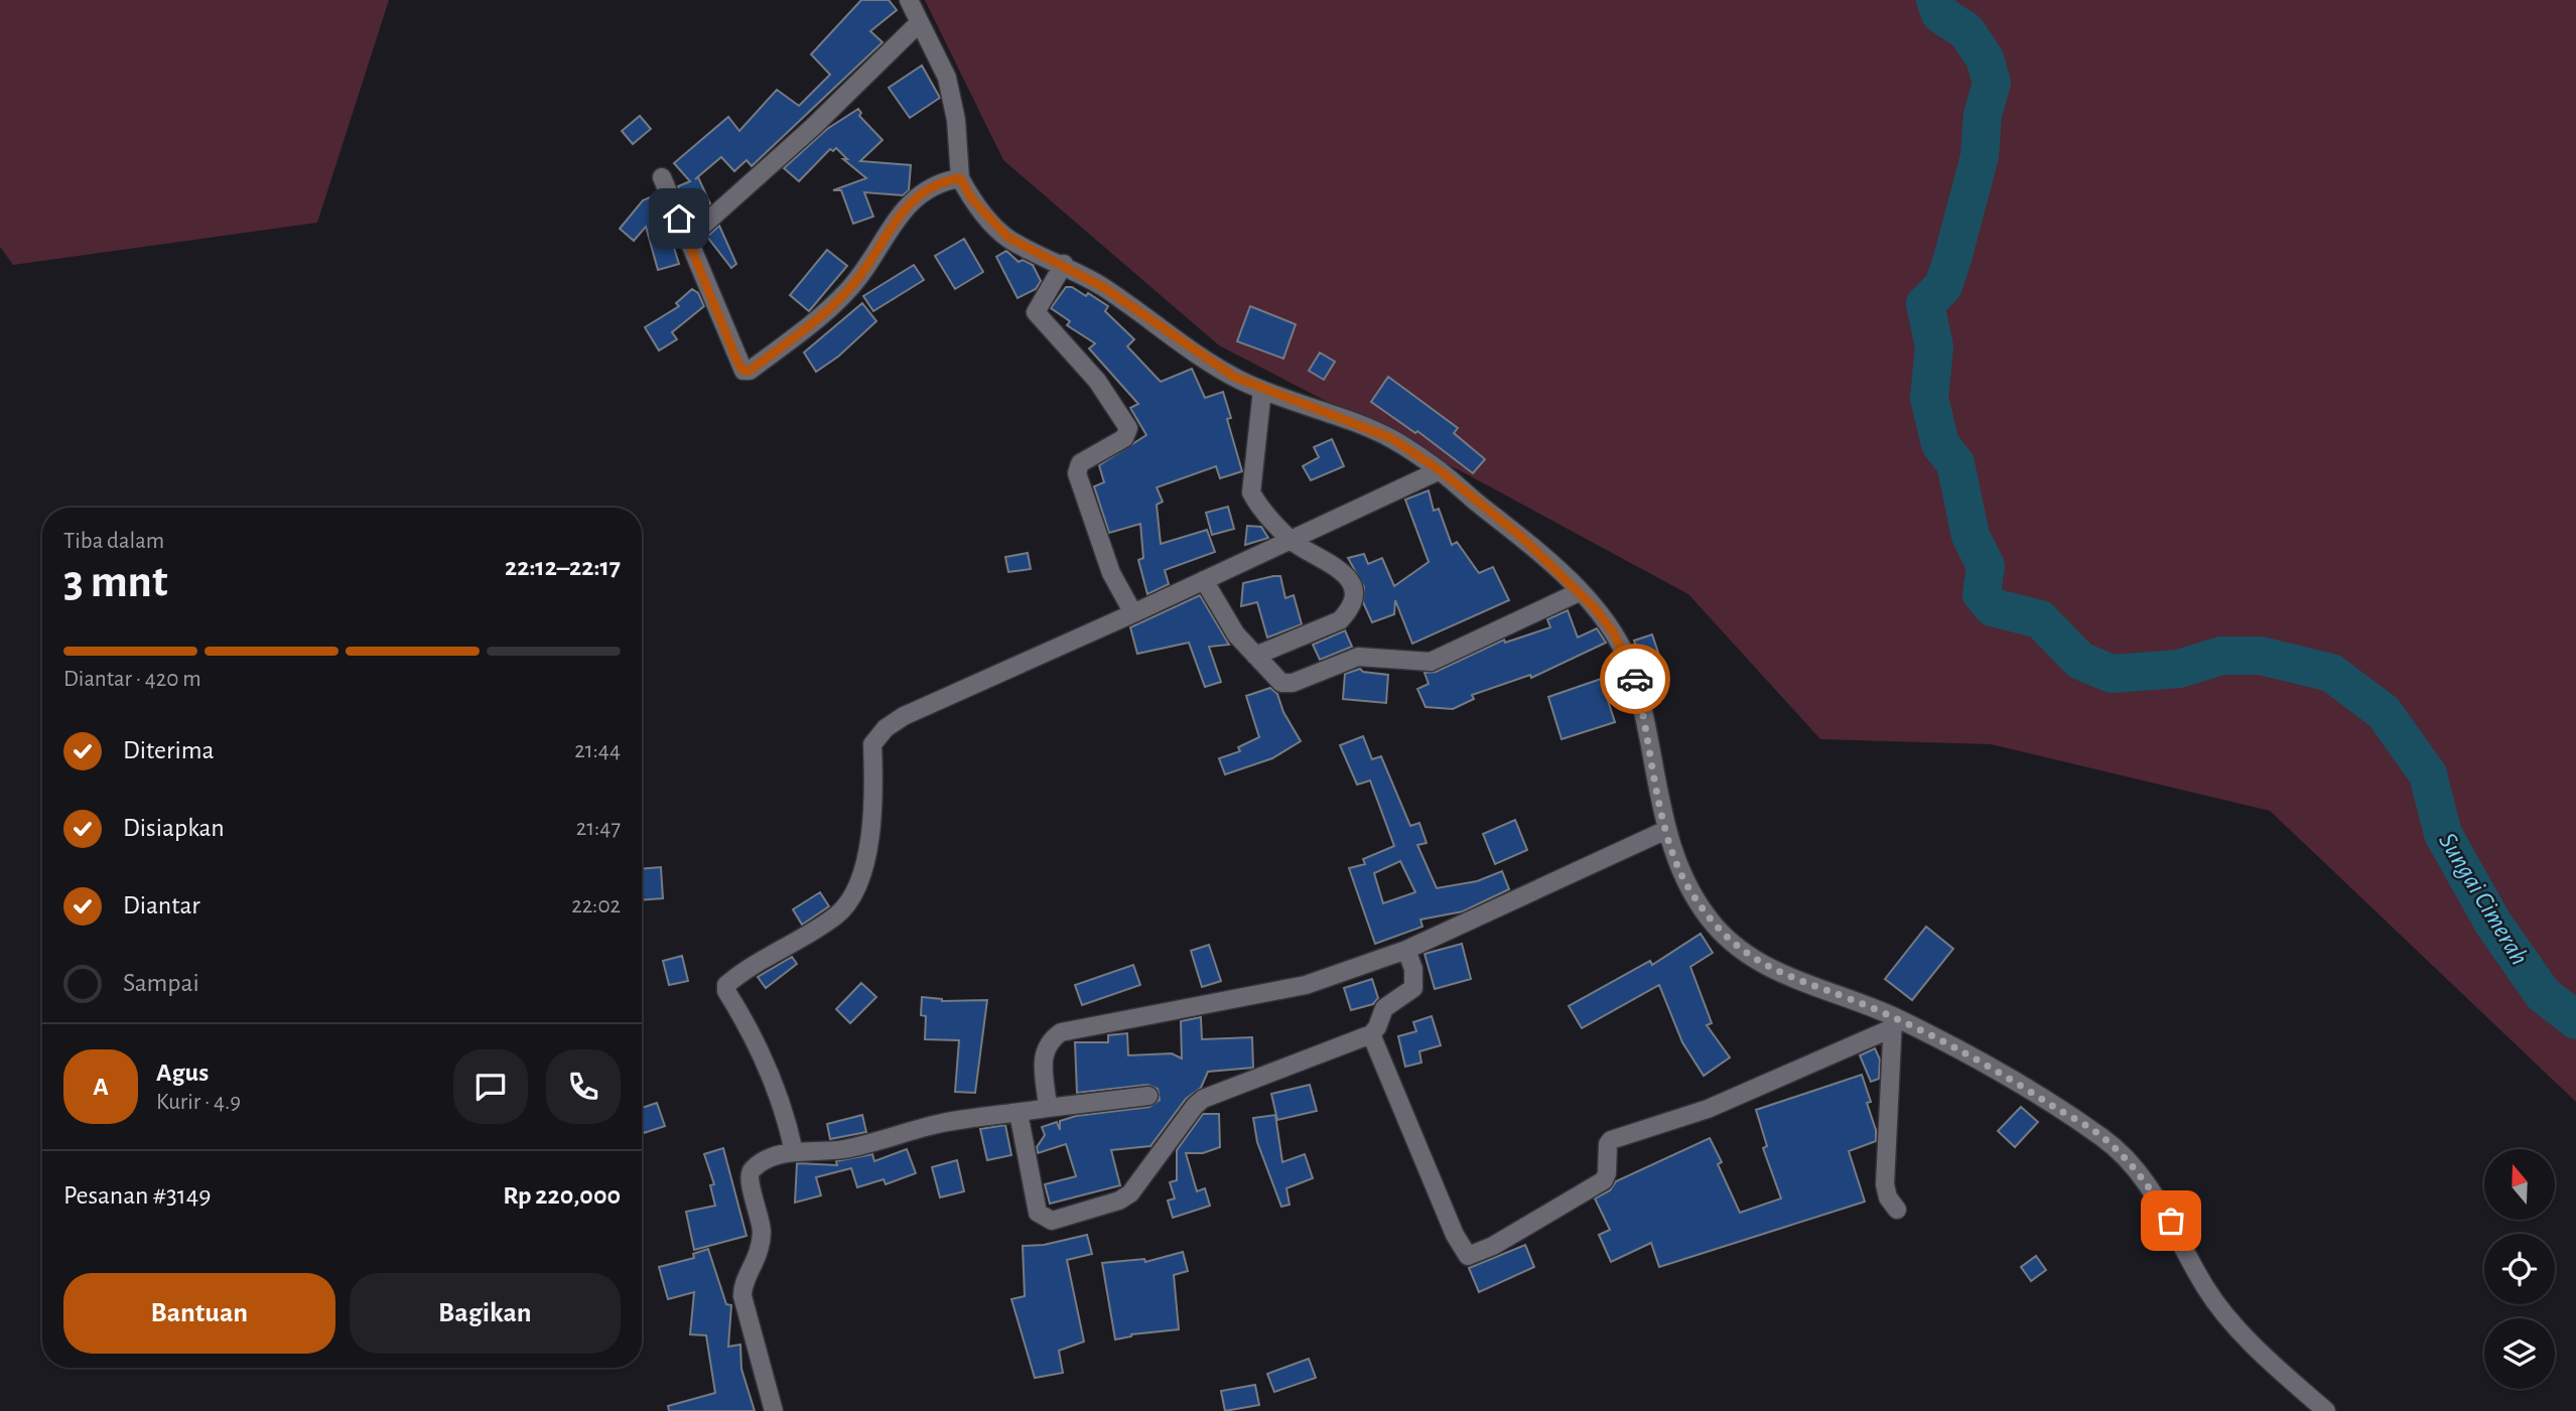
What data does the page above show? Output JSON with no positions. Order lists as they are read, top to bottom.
{
  "water": ["Sungai Cimerah"],
  "north": "top",
  "page": {
    "heading": ["3 mnt", "Tiba dalam", "22:12–22:17"],
    "panel": [
      "Agus",
      "Kurir · 4.9",
      "Pesanan #3149",
      "Rp 220,000"
    ],
    "bar": "Diantar · 420 m",
    "list": [
      ["Diterima", "21:44"],
      ["Disiapkan", "21:47"],
      ["Diantar", "22:02"],
      "Sampai"
    ],
    "round": "A",
    "buttons": ["Bantuan", "Bagikan"]
  }
}
